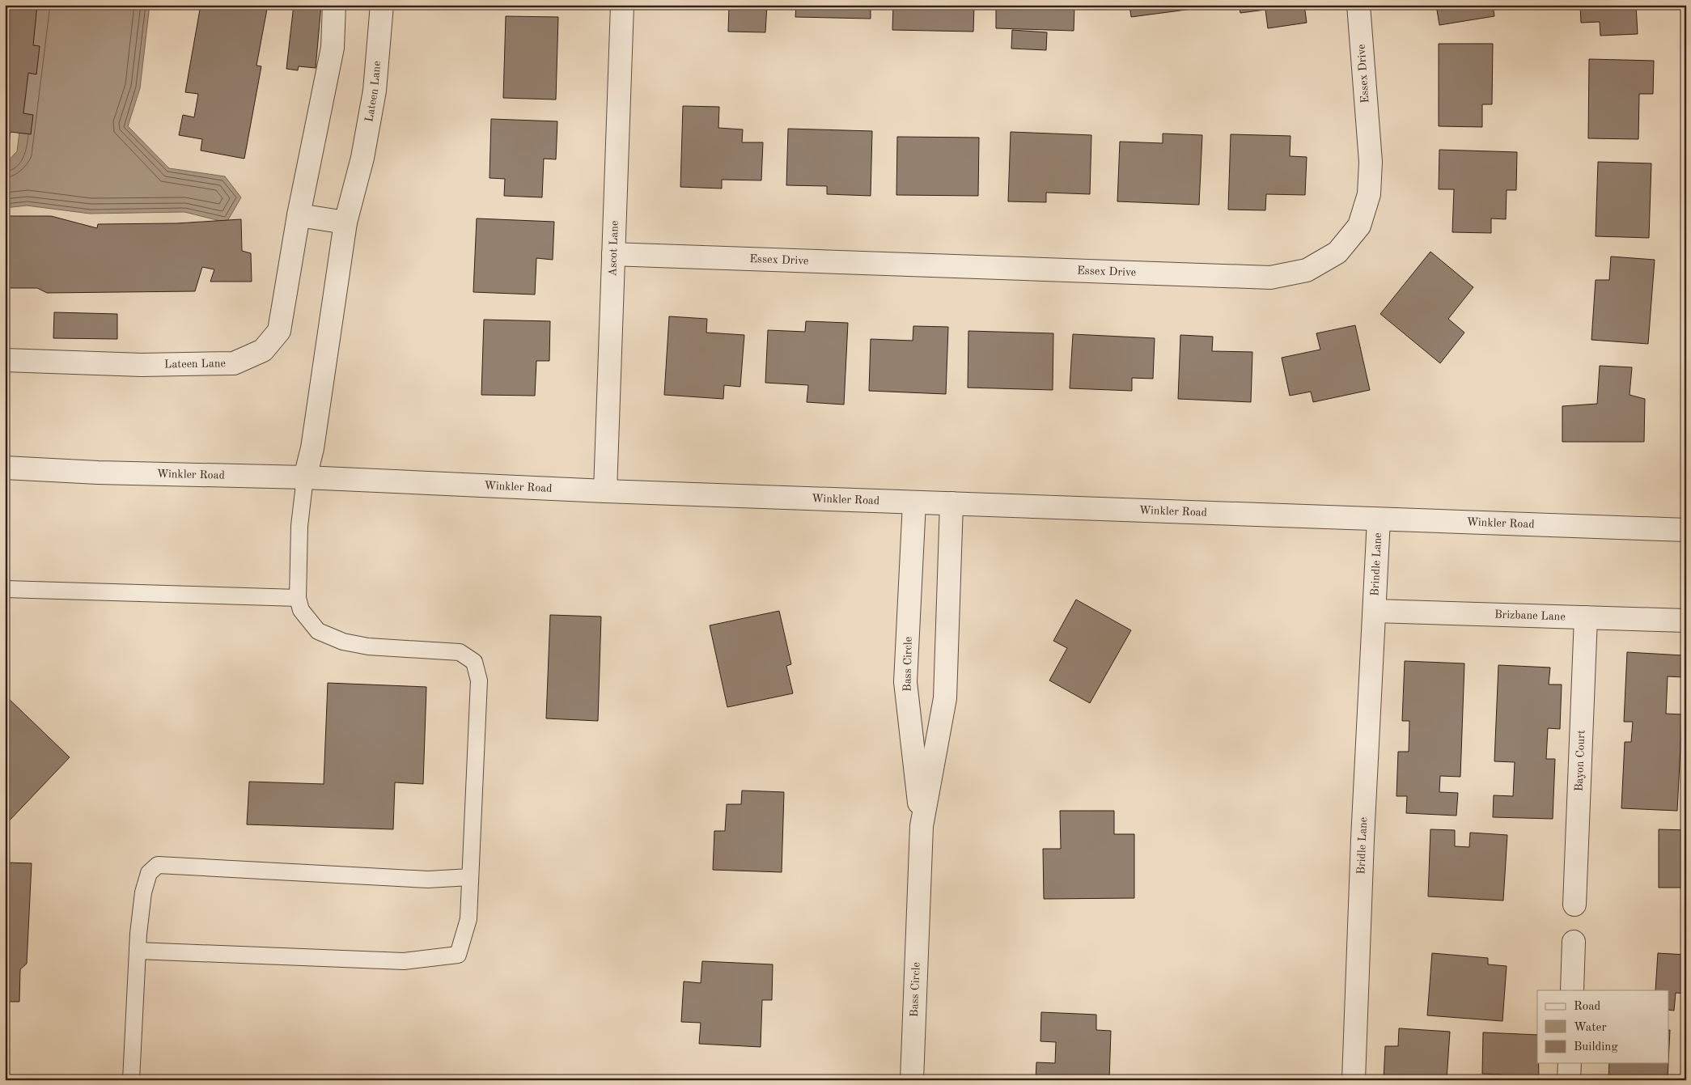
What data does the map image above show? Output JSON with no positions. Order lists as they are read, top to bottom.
{
  "streets": {
    "street": [
      "Essex Drive",
      "Lateen Lane",
      "Ascot Lane",
      "Winkler Road",
      "Brindle Lane",
      "Brizbane Lane",
      "Bass Circle",
      "Bayon Court",
      "Bridle Lane"
    ]
  },
  "crossings": [
    ["Essex Drive", "Ascot Lane"],
    ["Lateen Lane", "Winkler Road"],
    ["Ascot Lane", "Winkler Road"],
    ["Winkler Road", "Brindle Lane"],
    ["Winkler Road", "Bass Circle"],
    ["Brindle Lane", "Brizbane Lane"],
    ["Brindle Lane", "Bridle Lane"],
    ["Brizbane Lane", "Bayon Court"],
    ["Brizbane Lane", "Bridle Lane"]
  ],
  "legend": ["Road", "Water", "Building"]
}
